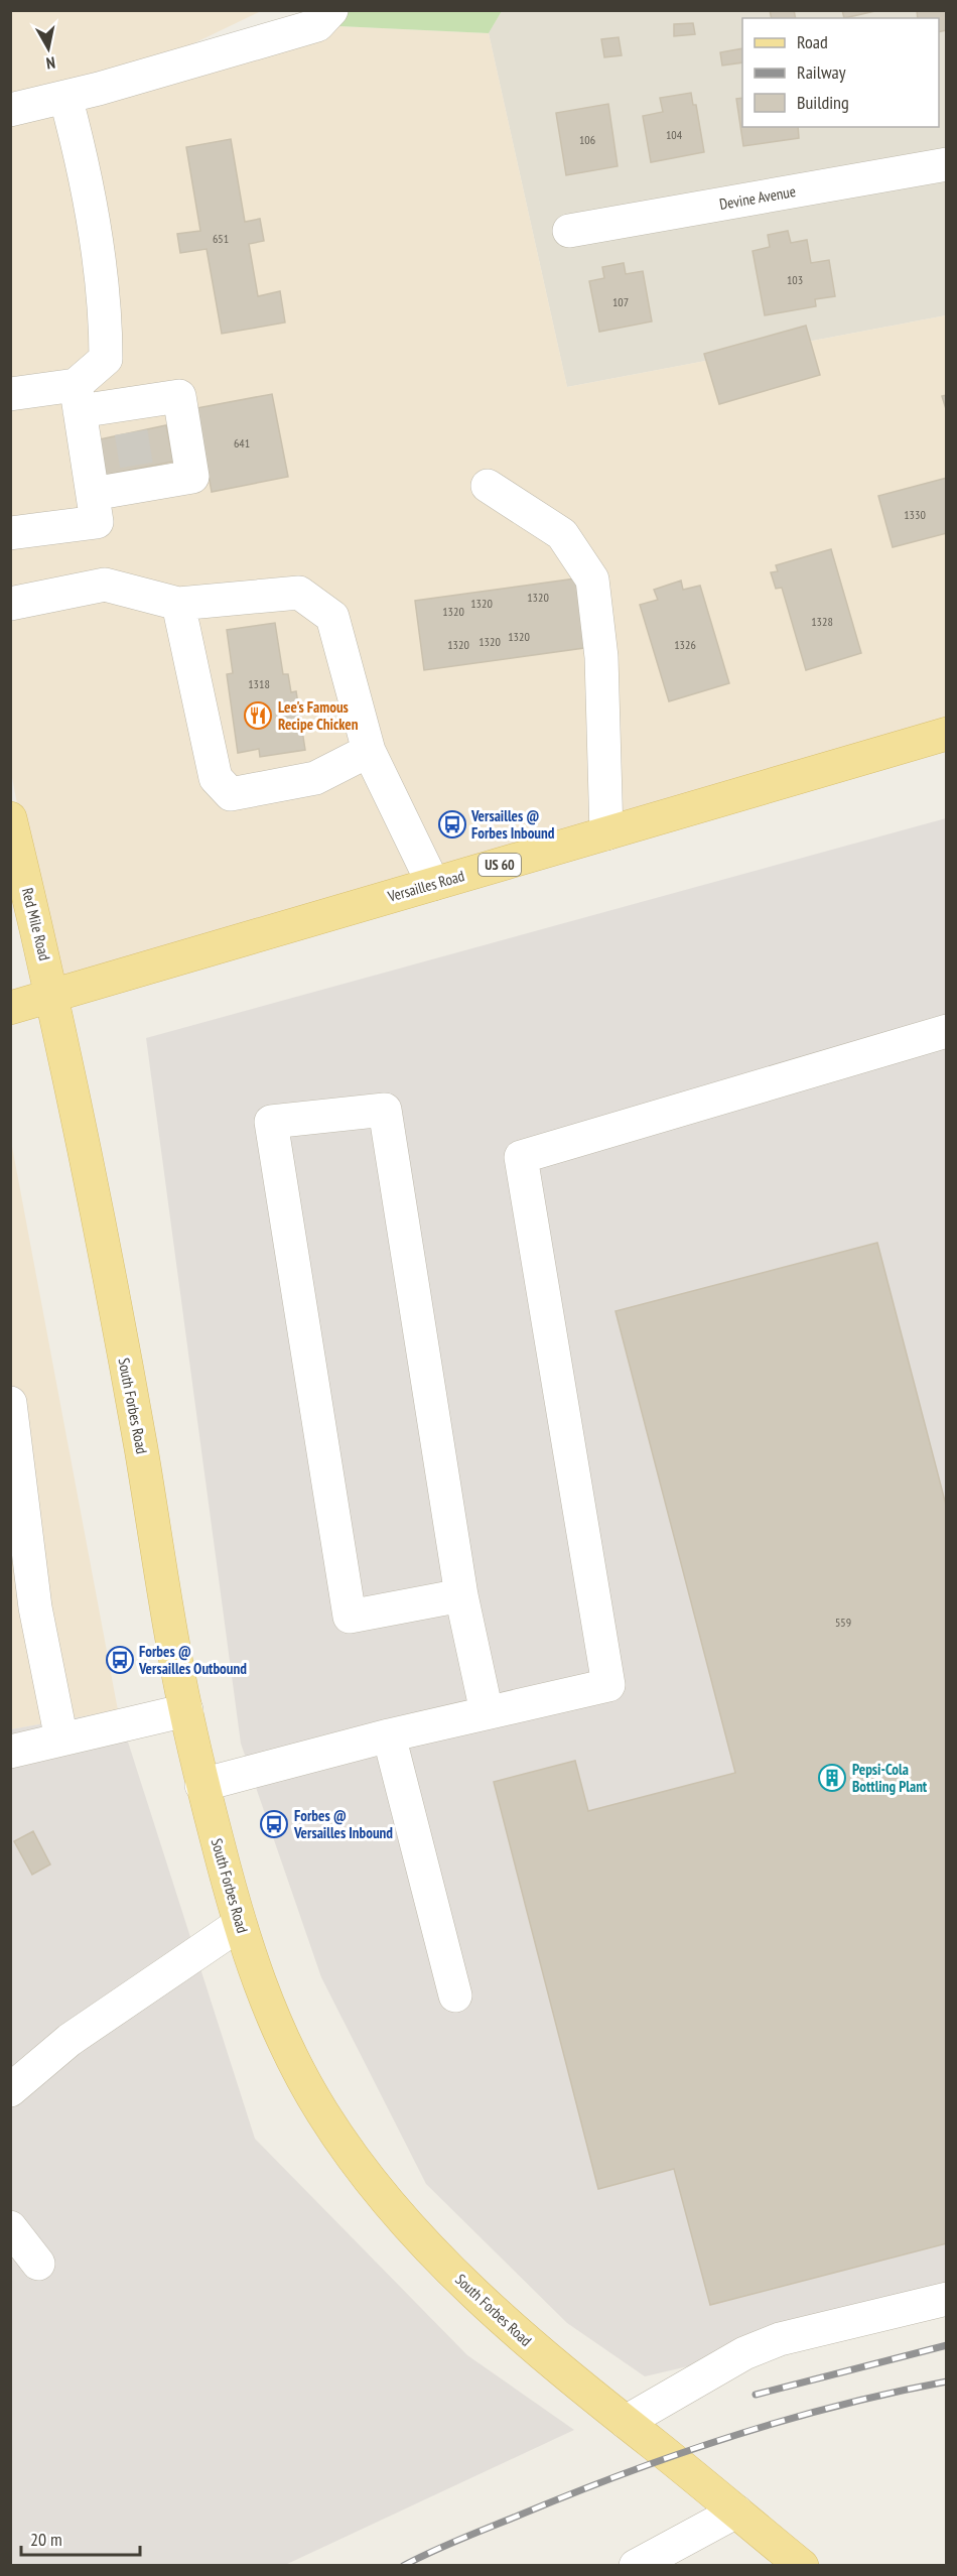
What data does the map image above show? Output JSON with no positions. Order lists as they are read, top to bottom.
{
  "streets": {
    "main road": [
      "US 60",
      "Versailles Road",
      "Red Mile Road",
      "South Forbes Road"
    ],
    "street": ["Devine Avenue"]
  },
  "crossings": [
    ["Versailles Road", "Red Mile Road"],
    ["Versailles Road", "South Forbes Road"],
    ["Red Mile Road", "South Forbes Road"]
  ],
  "places": {
    "restaurant": ["Lee's Famous Recipe Chicken"],
    "bus stop": ["Versailles @ Forbes Inbound", "Forbes @ Versailles Outbound", "Forbes @ Versailles Inbound"],
    "building": ["Pepsi-Cola Bottling Plant"]
  },
  "house_numbers": [
    "104",
    "106",
    "651",
    "103",
    "107",
    "641",
    "1330",
    "1320",
    "1320",
    "1320",
    "1328",
    "1320",
    "1320",
    "1320",
    "1326",
    "1318",
    "559"
  ],
  "legend": ["Road", "Railway", "Building"],
  "scale_bar": "20 m",
  "north": "bottom"
}
